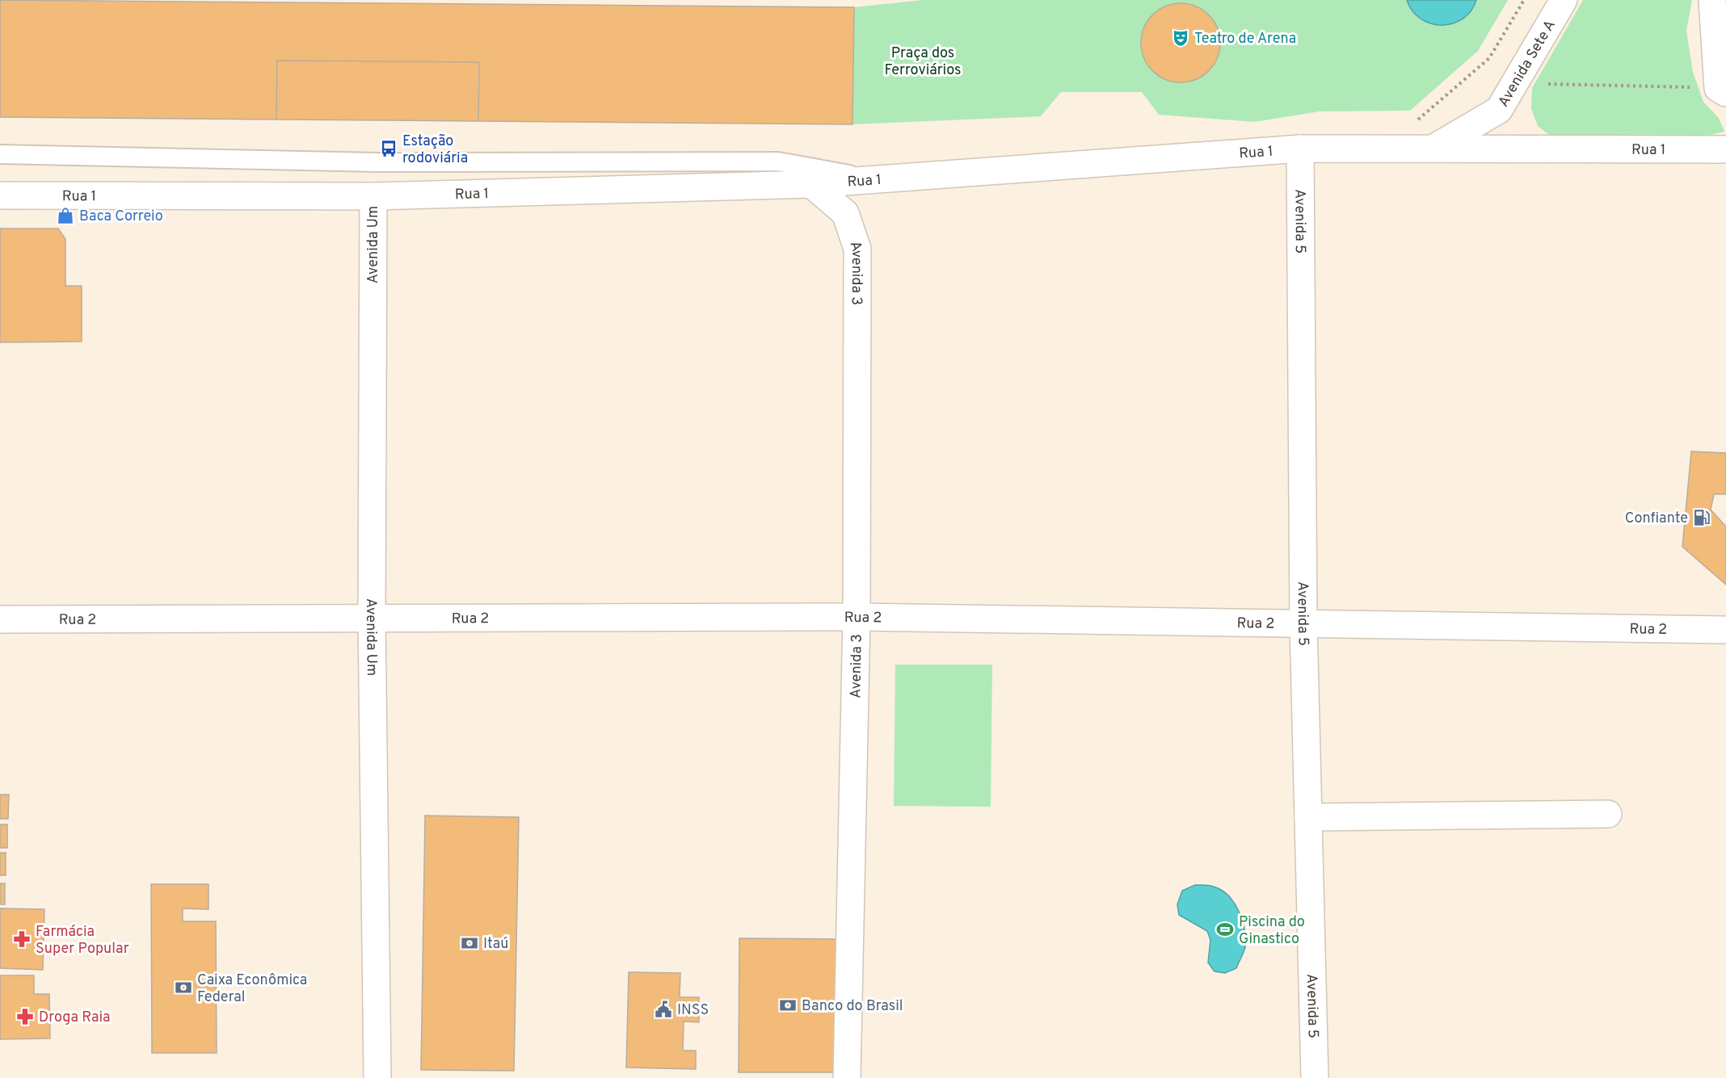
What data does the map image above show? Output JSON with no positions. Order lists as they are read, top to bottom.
{
  "streets": {
    "street": [
      "Avenida Sete A",
      "Rua 1",
      "Avenida 5",
      "Avenida Um",
      "Avenida 3",
      "Rua 2"
    ]
  },
  "crossings": [
    ["Avenida Sete A", "Rua 1"],
    ["Rua 1", "Avenida 5"],
    ["Rua 1", "Avenida Um"],
    ["Rua 1", "Avenida 3"],
    ["Avenida 5", "Rua 2"],
    ["Avenida Um", "Rua 2"],
    ["Avenida 3", "Rua 2"]
  ],
  "parks": ["Praça dos Ferroviários"],
  "places": {
    "theatre": ["Teatro de Arena"],
    "bus stop": ["Estação rodoviária"],
    "shop": ["Baca Correio"],
    "fuel station": ["Confiante"],
    "sports": ["Piscina do Ginastico"],
    "pharmacy": ["Farmácia Super Popular", "Droga Raia"],
    "bank": ["Itaú", "Caixa Econômica Federal", "Banco do Brasil"],
    "public building": ["INSS"]
  }
}
